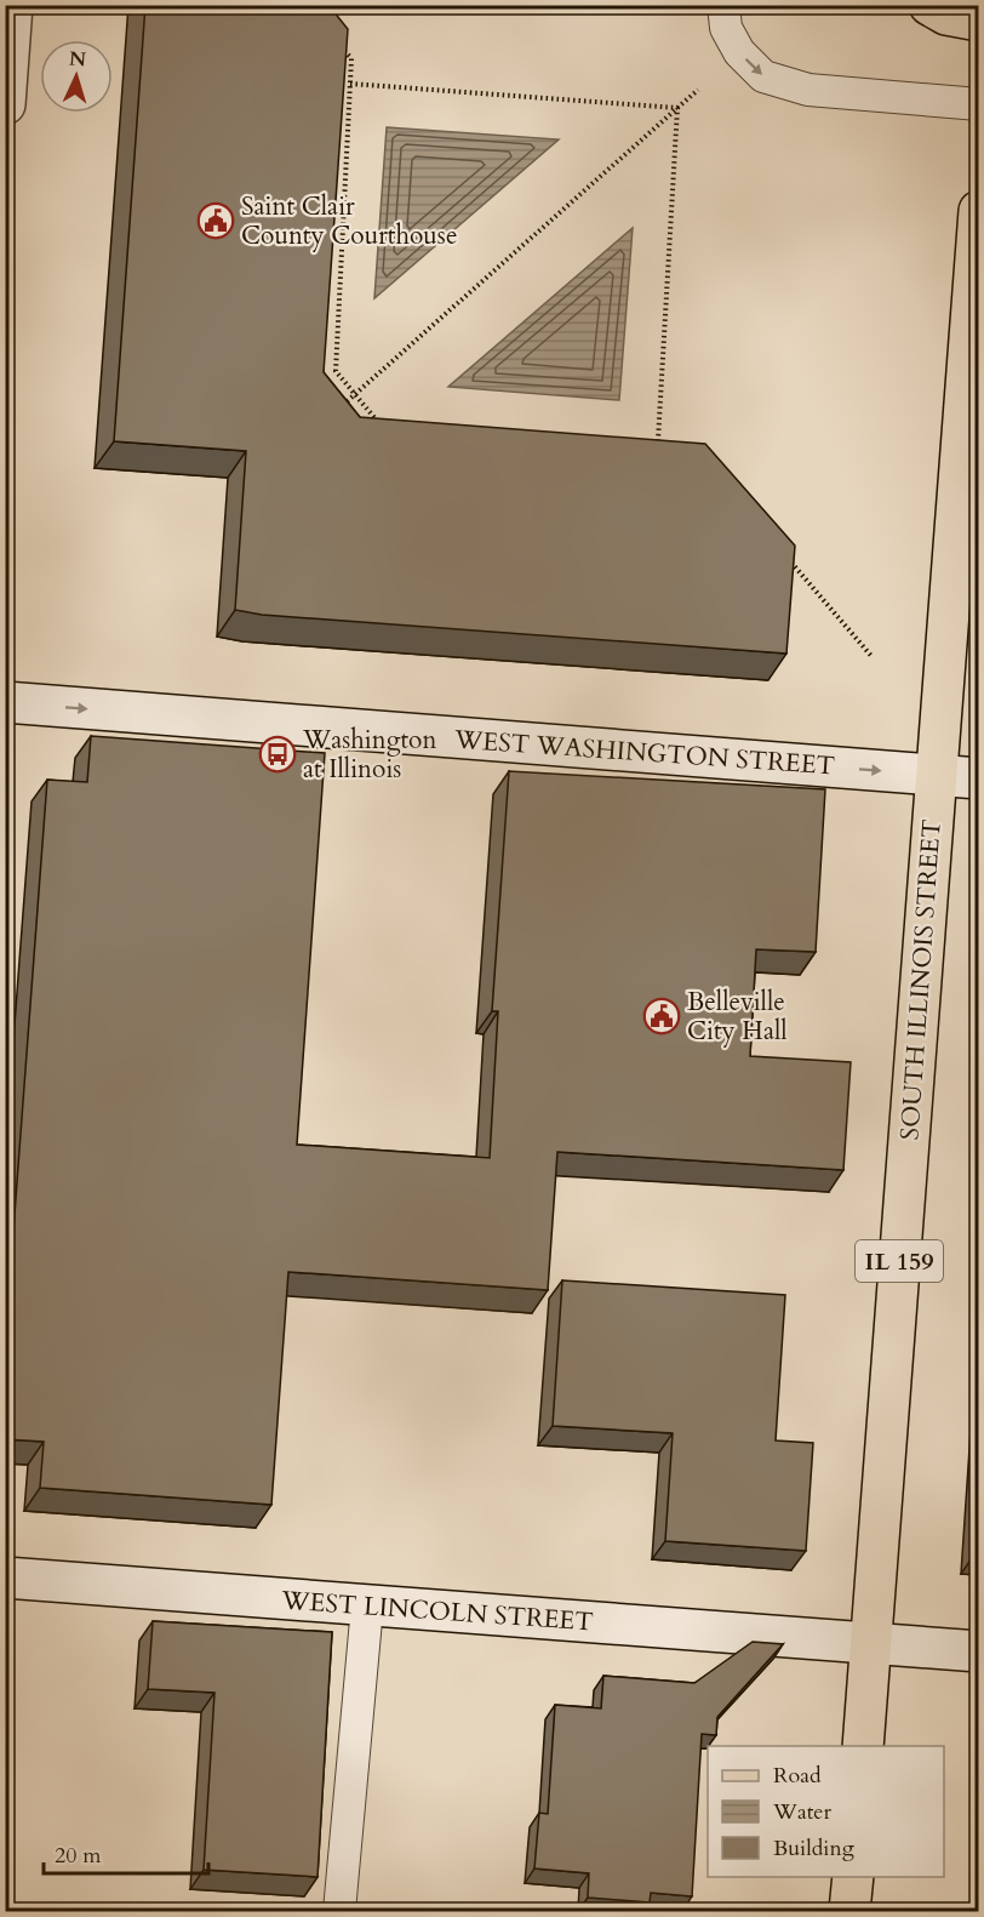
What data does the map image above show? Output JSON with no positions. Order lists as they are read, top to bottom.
{
  "streets": {
    "main road": ["SOUTH ILLINOIS STREET", "IL 159"],
    "street": ["WEST WASHINGTON STREET", "WEST LINCOLN STREET"]
  },
  "crossings": [
    ["WEST WASHINGTON STREET", "SOUTH ILLINOIS STREET"],
    ["SOUTH ILLINOIS STREET", "WEST LINCOLN STREET"]
  ],
  "one_way": ["WEST WASHINGTON STREET"],
  "places": {
    "public building": ["Saint Clair County Courthouse", "Belleville City Hall"],
    "bus stop": ["Washington at Illinois"]
  },
  "legend": ["Road", "Water", "Building"],
  "scale_bar": "20 m",
  "north": "top"
}
